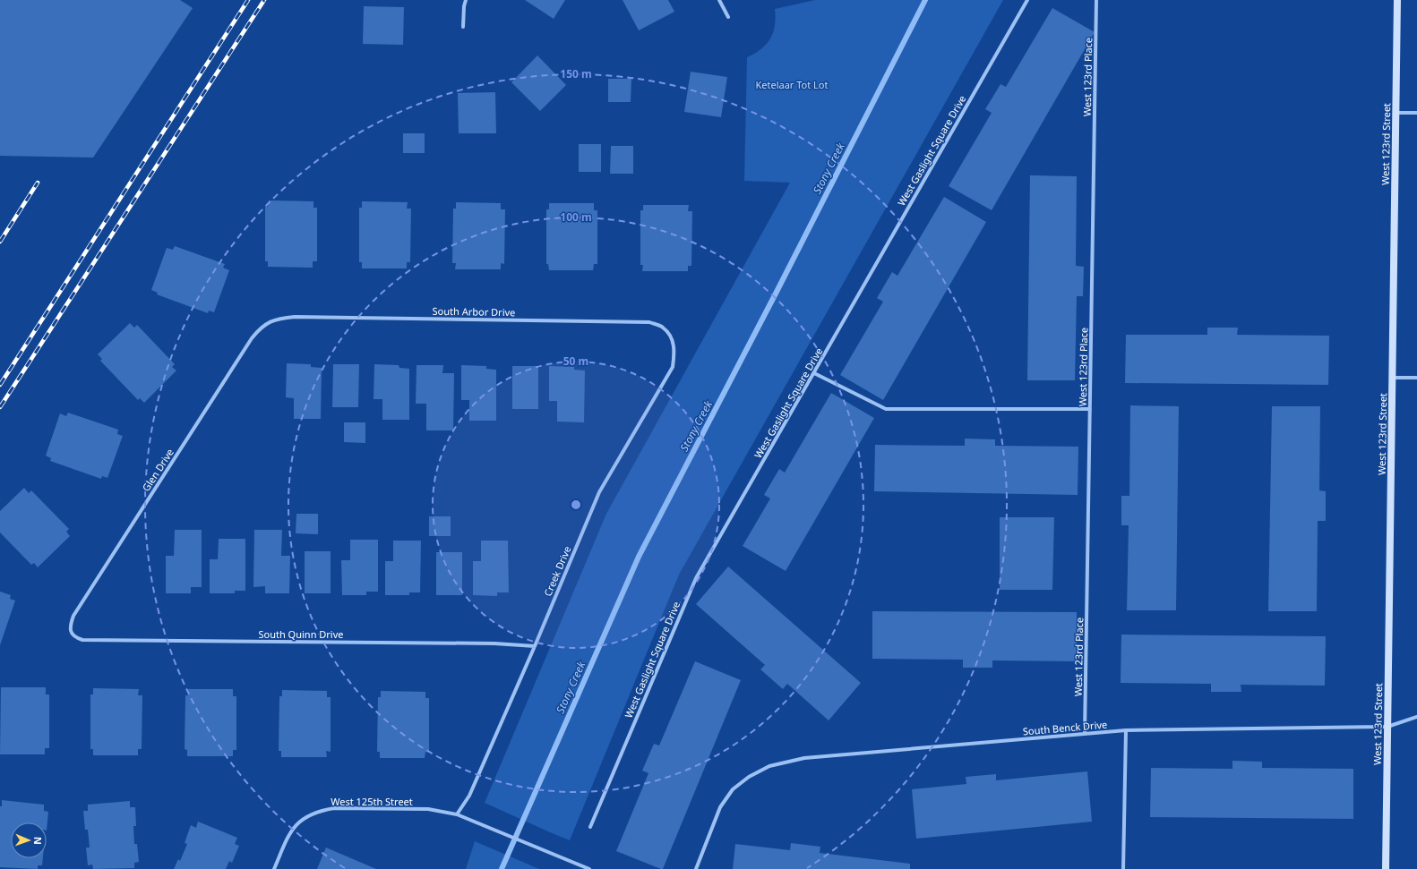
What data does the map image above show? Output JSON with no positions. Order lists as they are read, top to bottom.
{
  "streets": {
    "street": [
      "West 123rd Place",
      "West 123rd Street",
      "West Gaslight Square Drive",
      "South Arbor Drive",
      "Glen Drive",
      "Creek Drive",
      "South Quinn Drive",
      "South Benck Drive",
      "West 125th Street"
    ]
  },
  "crossings": [
    ["West 123rd Place", "South Benck Drive"],
    ["West 123rd Street", "South Benck Drive"],
    ["South Arbor Drive", "Glen Drive"],
    ["South Arbor Drive", "Creek Drive"],
    ["Glen Drive", "South Quinn Drive"],
    ["Creek Drive", "South Quinn Drive"],
    ["Creek Drive", "West 125th Street"]
  ],
  "water": ["Stony Creek"],
  "parks": ["Ketelaar Tot Lot"],
  "north": "right",
  "rings": ["150 m", "100 m", "50 m"]
}
